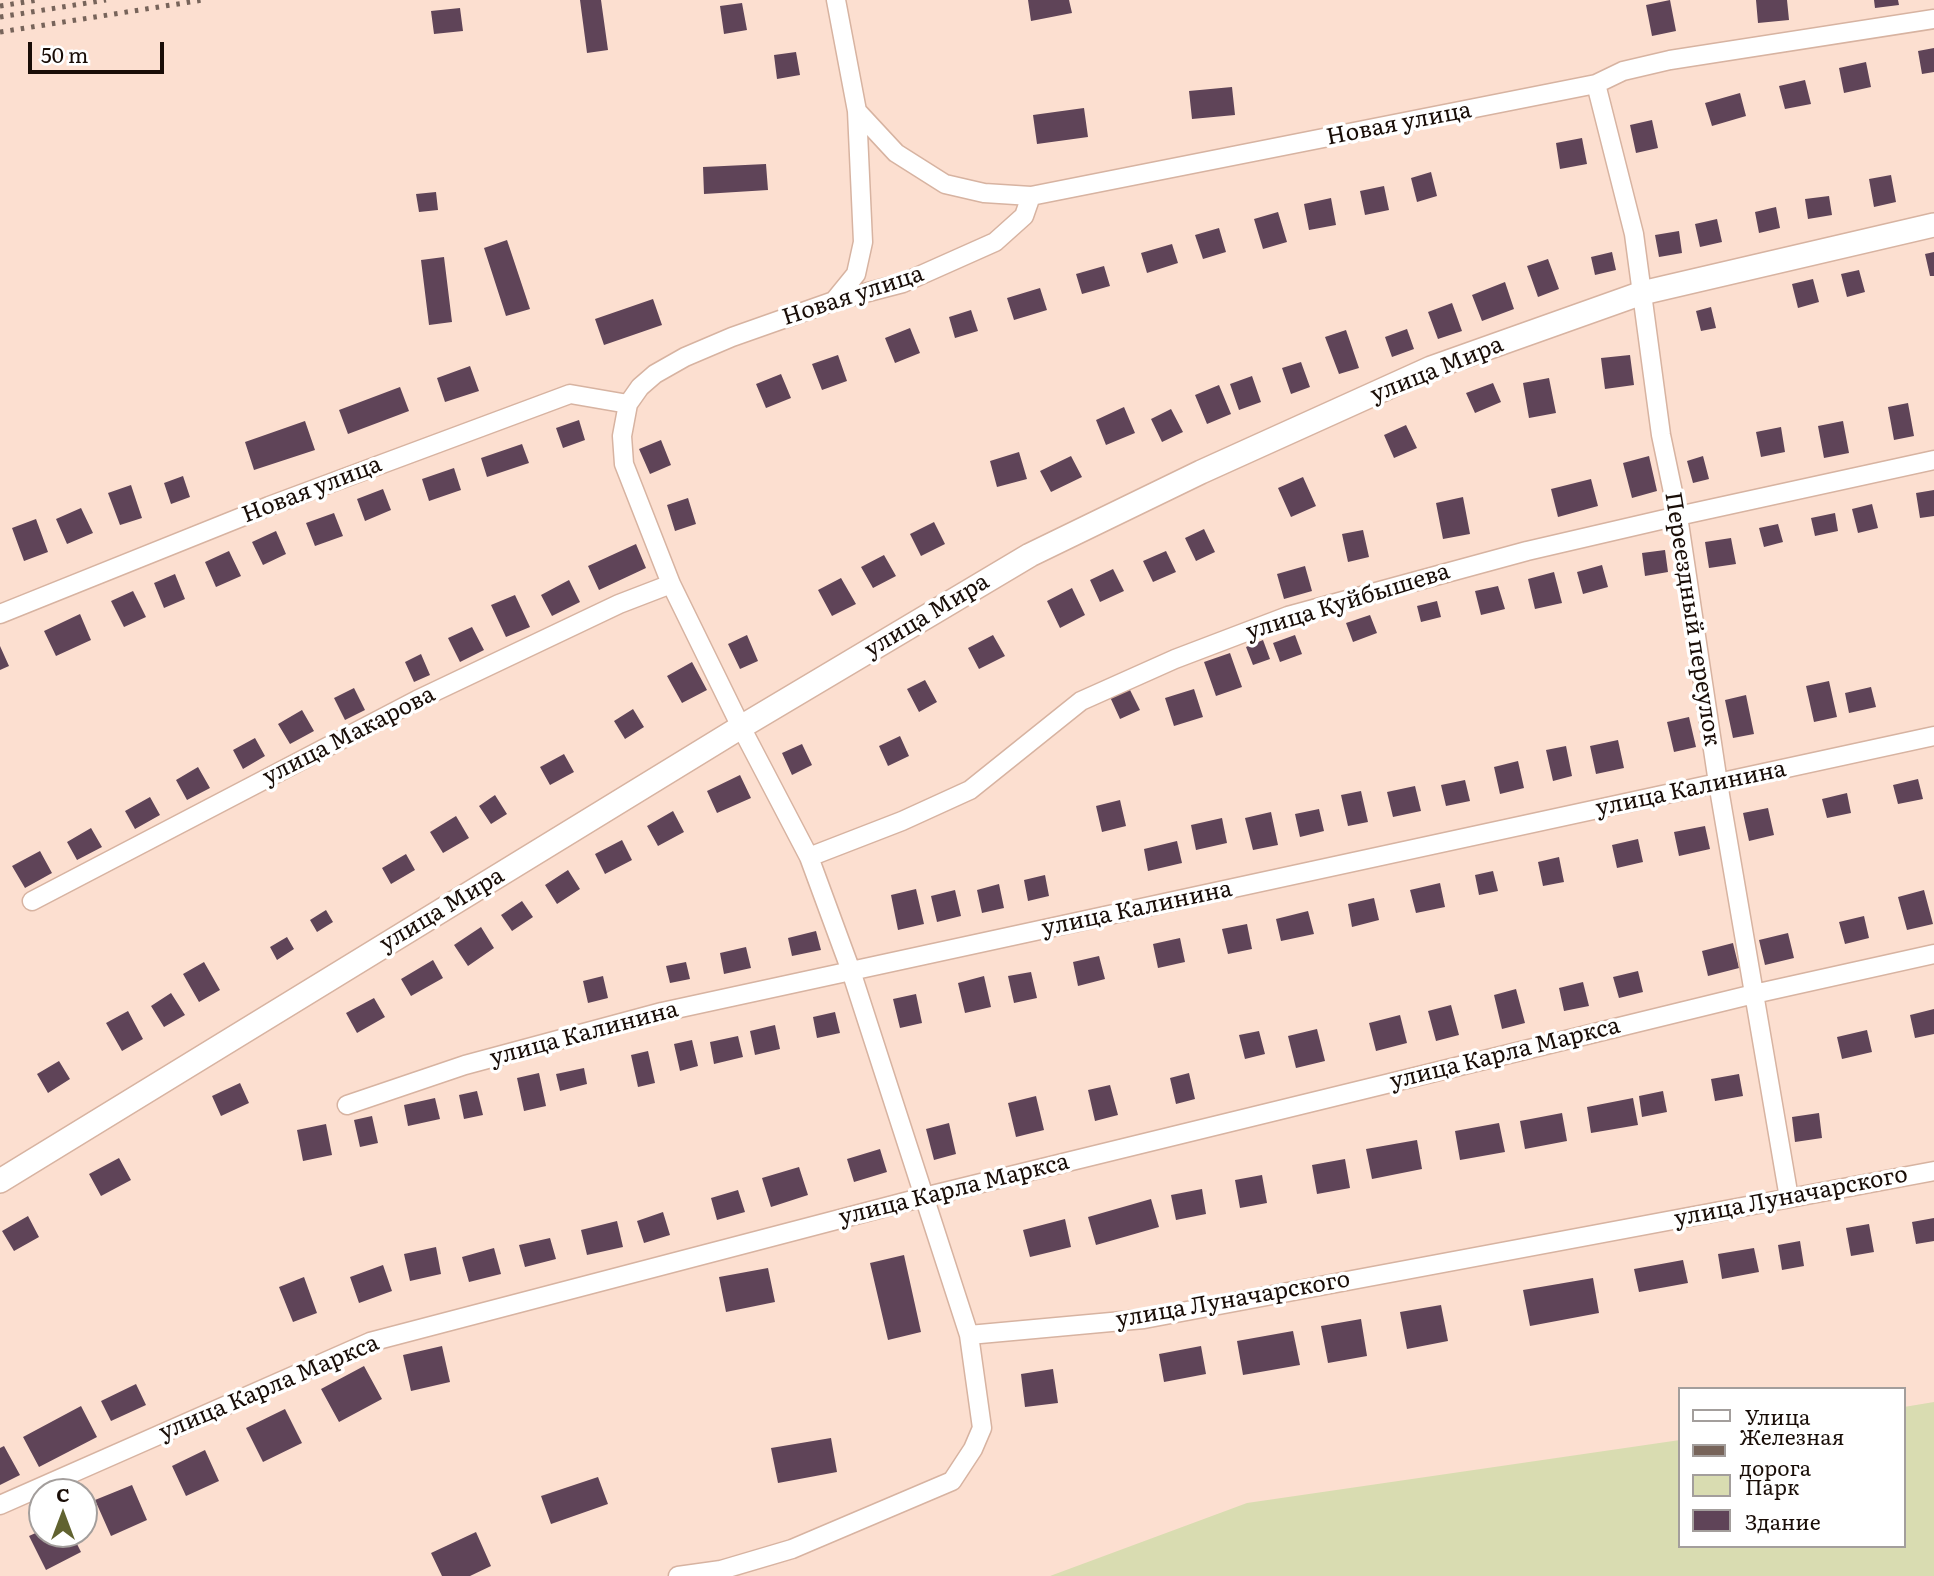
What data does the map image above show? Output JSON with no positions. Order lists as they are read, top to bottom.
{
  "streets": {
    "street": [
      "Новая улица",
      "улица Мира",
      "улица Куйбышева",
      "Переездный переулок",
      "улица Макарова",
      "улица Калинина",
      "улица Карла Маркса",
      "улица Луначарского"
    ]
  },
  "crossings": [
    ["Новая улица", "Переездный переулок"],
    ["улица Мира", "Переездный переулок"],
    ["улица Куйбышева", "Переездный переулок"],
    ["Переездный переулок", "улица Калинина"],
    ["Переездный переулок", "улица Карла Маркса"],
    ["Переездный переулок", "улица Луначарского"]
  ],
  "legend": [
    "Улица",
    "Железная дорога",
    "Парк",
    "Здание"
  ],
  "scale_bar": "50 m",
  "north": "top"
}
